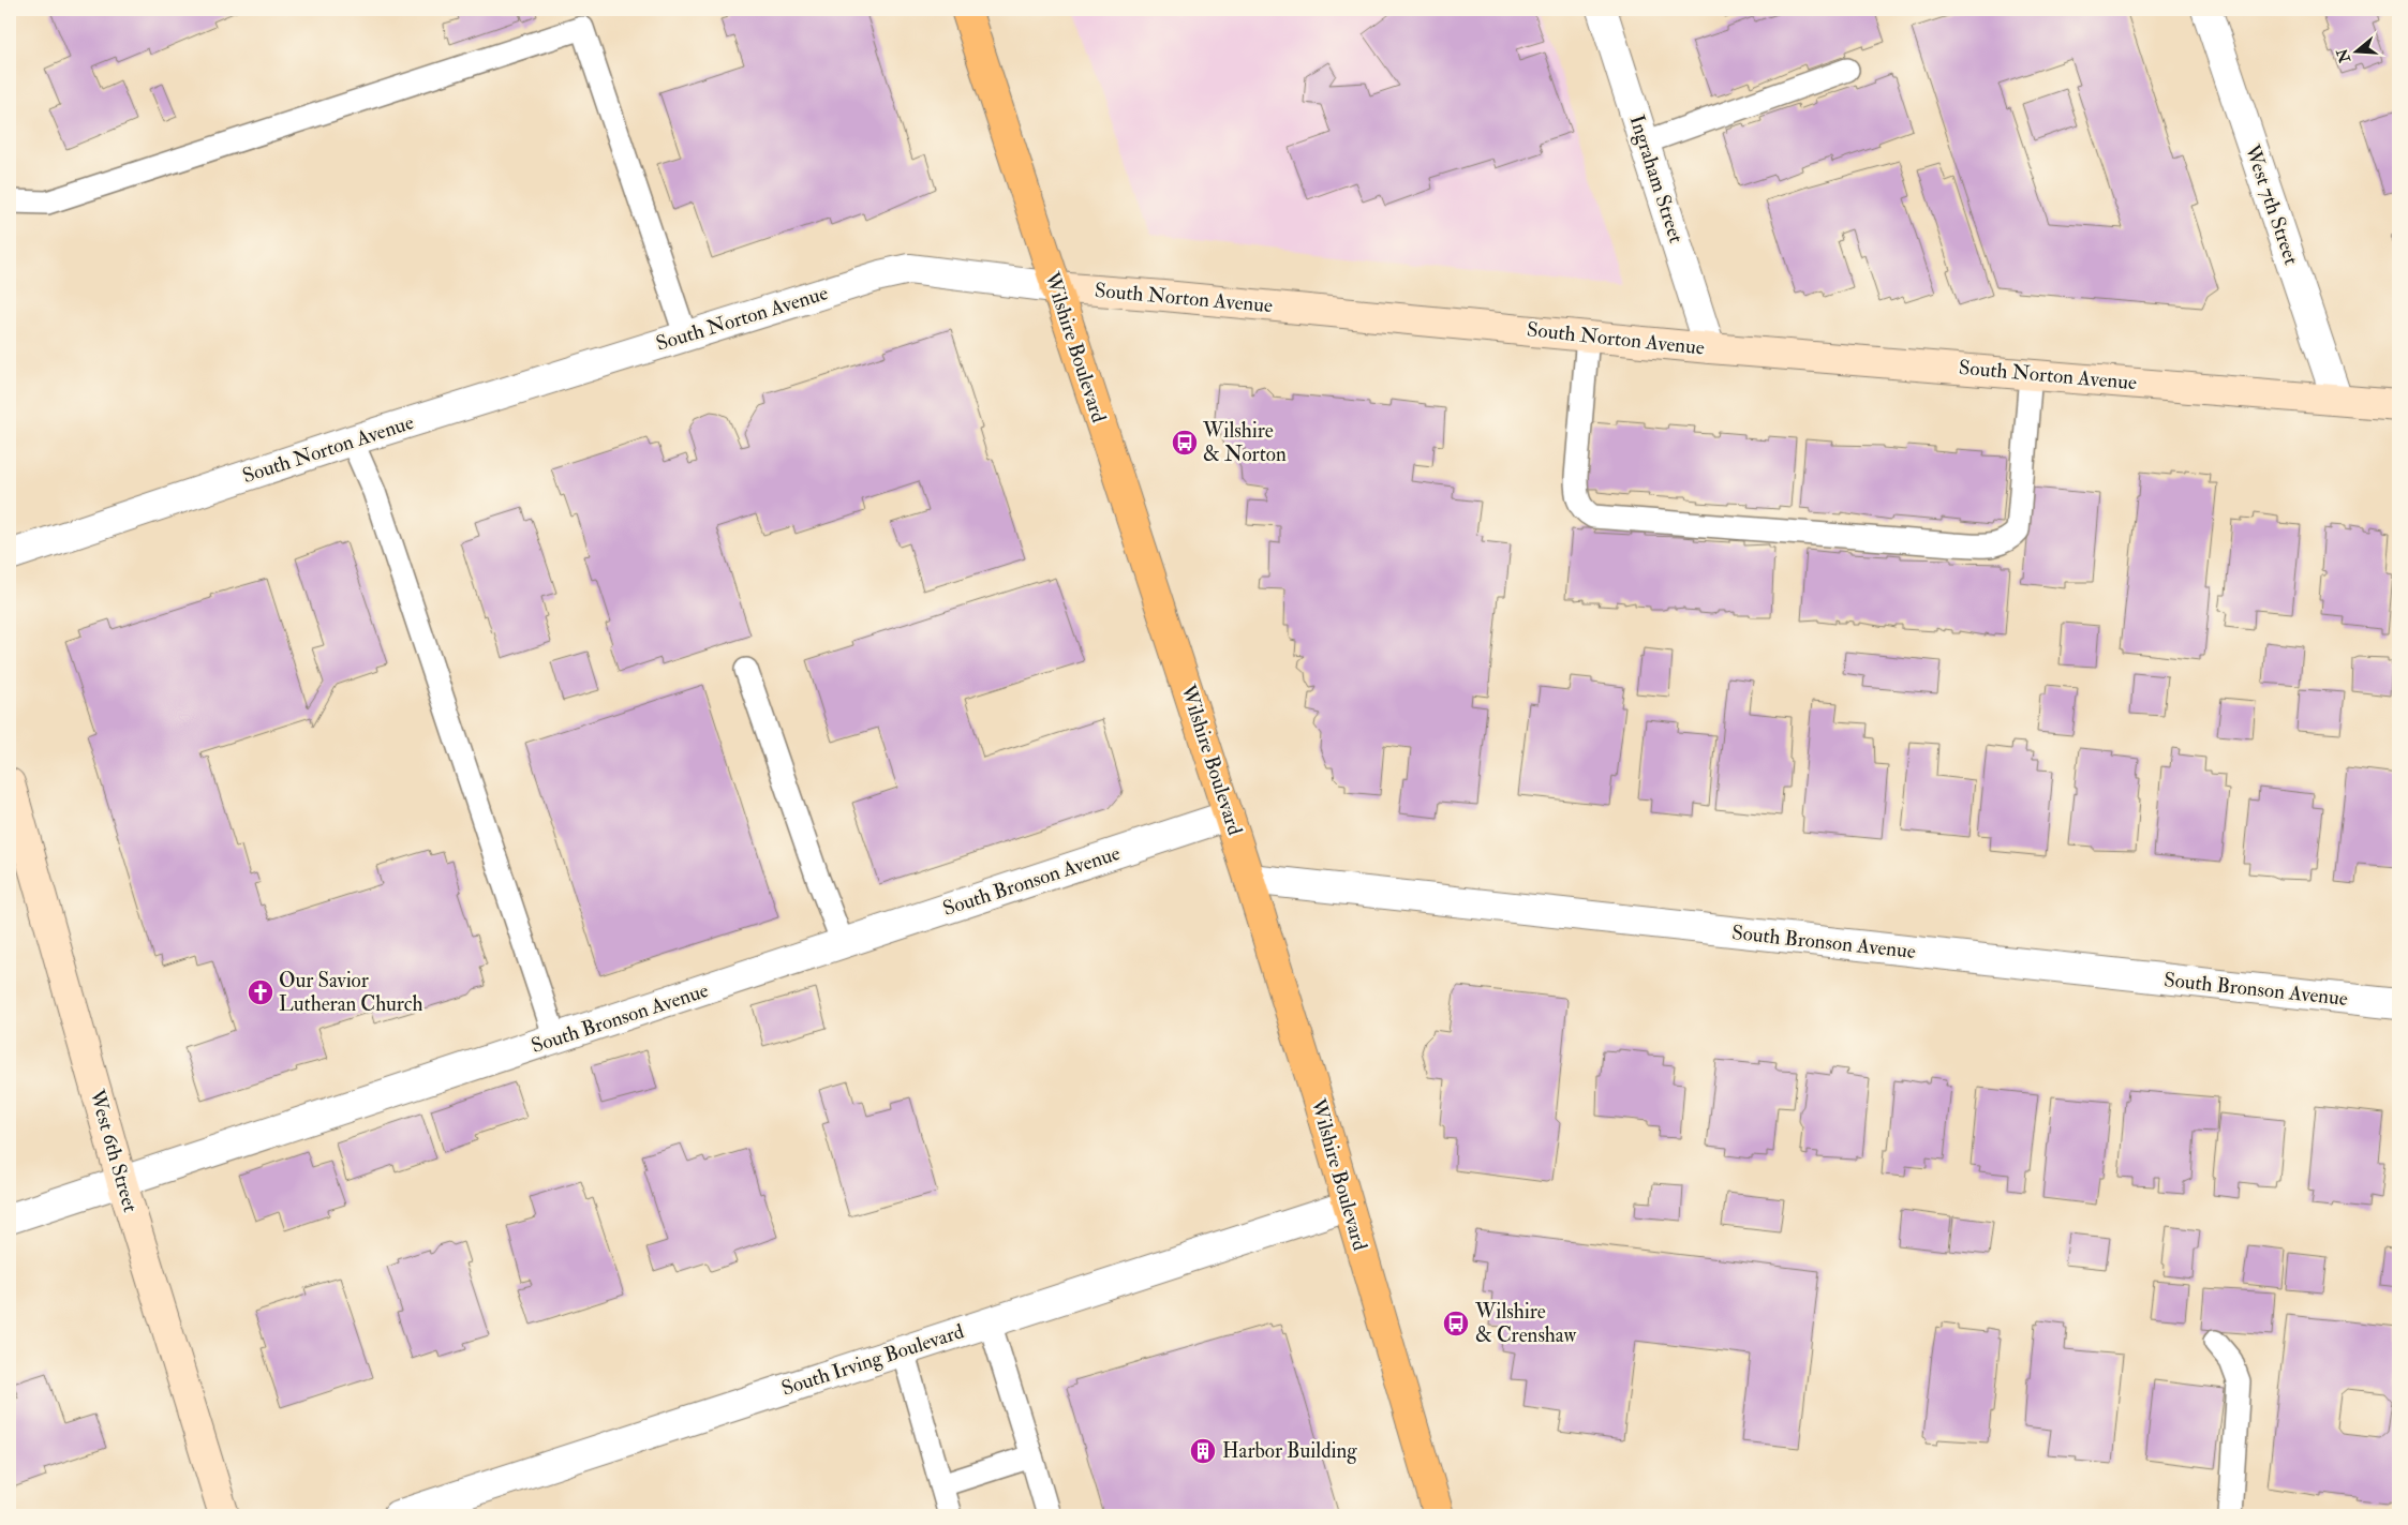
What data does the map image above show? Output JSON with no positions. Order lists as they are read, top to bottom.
{
  "streets": {
    "main road": ["Wilshire Boulevard"],
    "street": [
      "Ingraham Street",
      "West 7th Street",
      "South Norton Avenue",
      "South Bronson Avenue",
      "West 6th Street",
      "South Irving Boulevard"
    ]
  },
  "crossings": [
    ["Ingraham Street", "South Norton Avenue"],
    ["West 7th Street", "South Norton Avenue"],
    ["South Norton Avenue", "Wilshire Boulevard"],
    ["Wilshire Boulevard", "South Bronson Avenue"],
    ["Wilshire Boulevard", "South Irving Boulevard"],
    ["South Bronson Avenue", "West 6th Street"]
  ],
  "places": {
    "bus stop": ["Wilshire & Norton", "Wilshire & Crenshaw"],
    "church": ["Our Savior Lutheran Church"],
    "building": ["Harbor Building"]
  },
  "north": "left"
}
